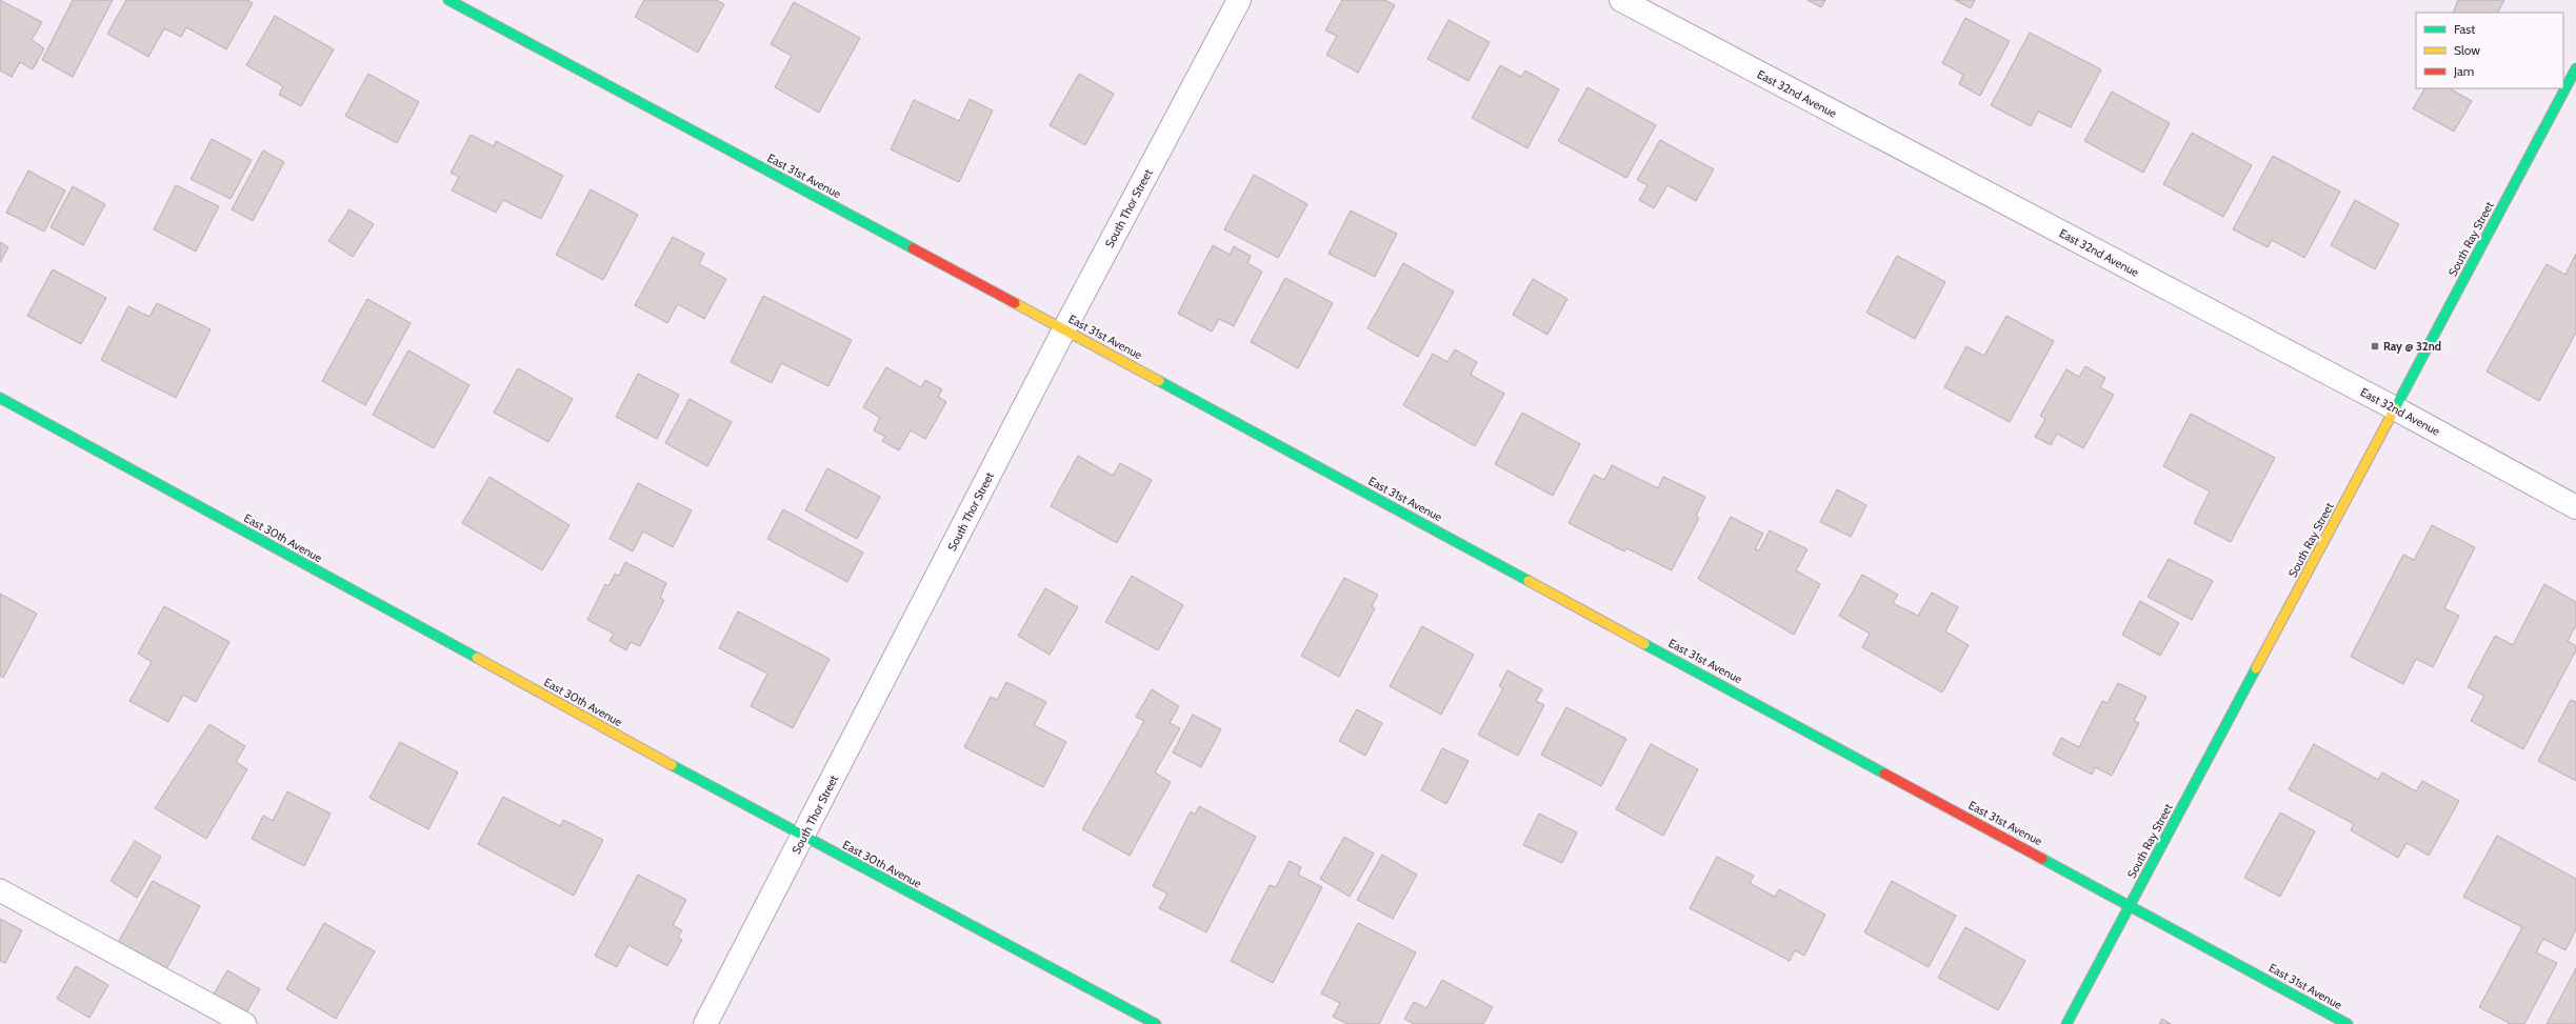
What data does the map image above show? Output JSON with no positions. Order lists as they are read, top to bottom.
{
  "streets": {
    "street": [
      "East 32nd Avenue",
      "East 31st Avenue",
      "South Thor Street",
      "South Ray Street",
      "East 30th Avenue"
    ]
  },
  "crossings": [
    ["East 32nd Avenue", "South Ray Street"],
    ["East 31st Avenue", "South Thor Street"],
    ["East 31st Avenue", "South Ray Street"],
    ["South Thor Street", "East 30th Avenue"]
  ],
  "places": {
    "transit": ["Ray @ 32nd"]
  },
  "legend": ["Fast", "Slow", "Jam"]
}
